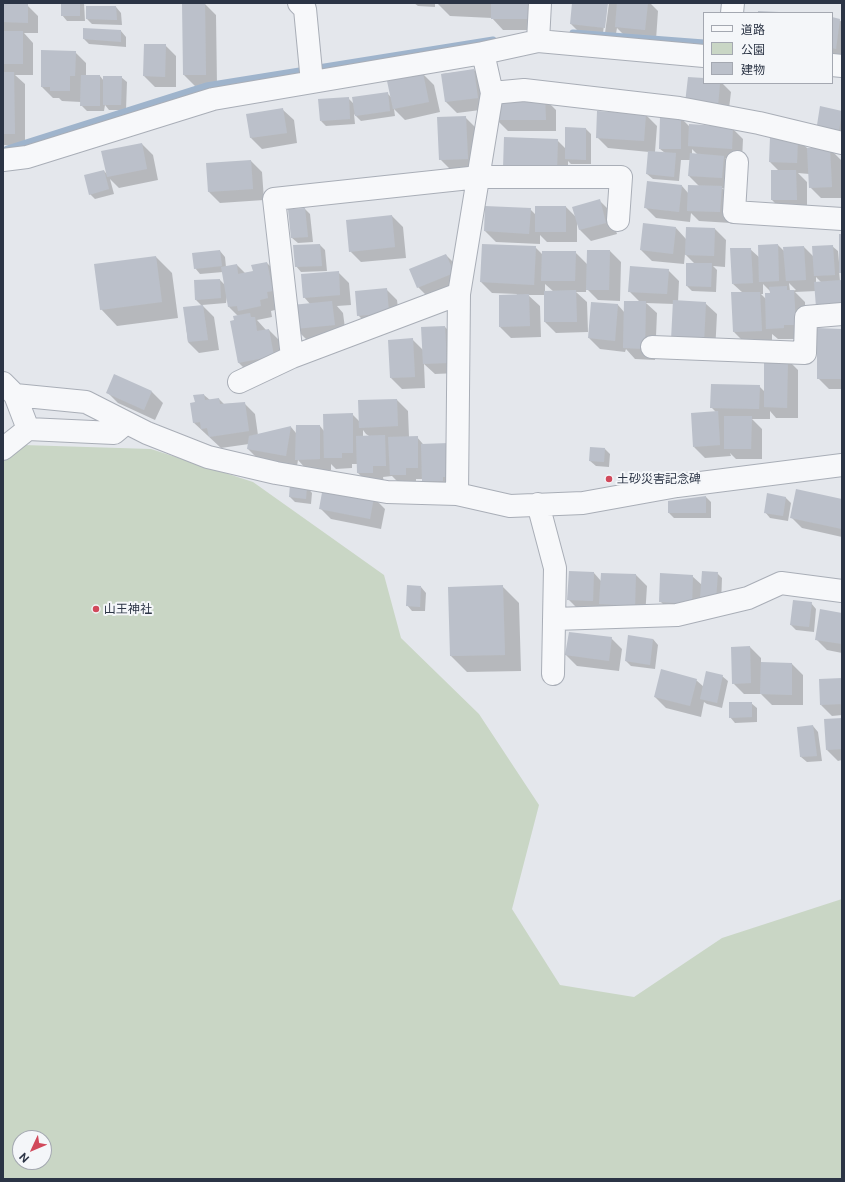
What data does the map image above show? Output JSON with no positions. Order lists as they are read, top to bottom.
{
  "places": ["土砂災害記念碑", "山王神社"],
  "legend": ["道路", "公園", "建物"],
  "north": "bottom left"
}
